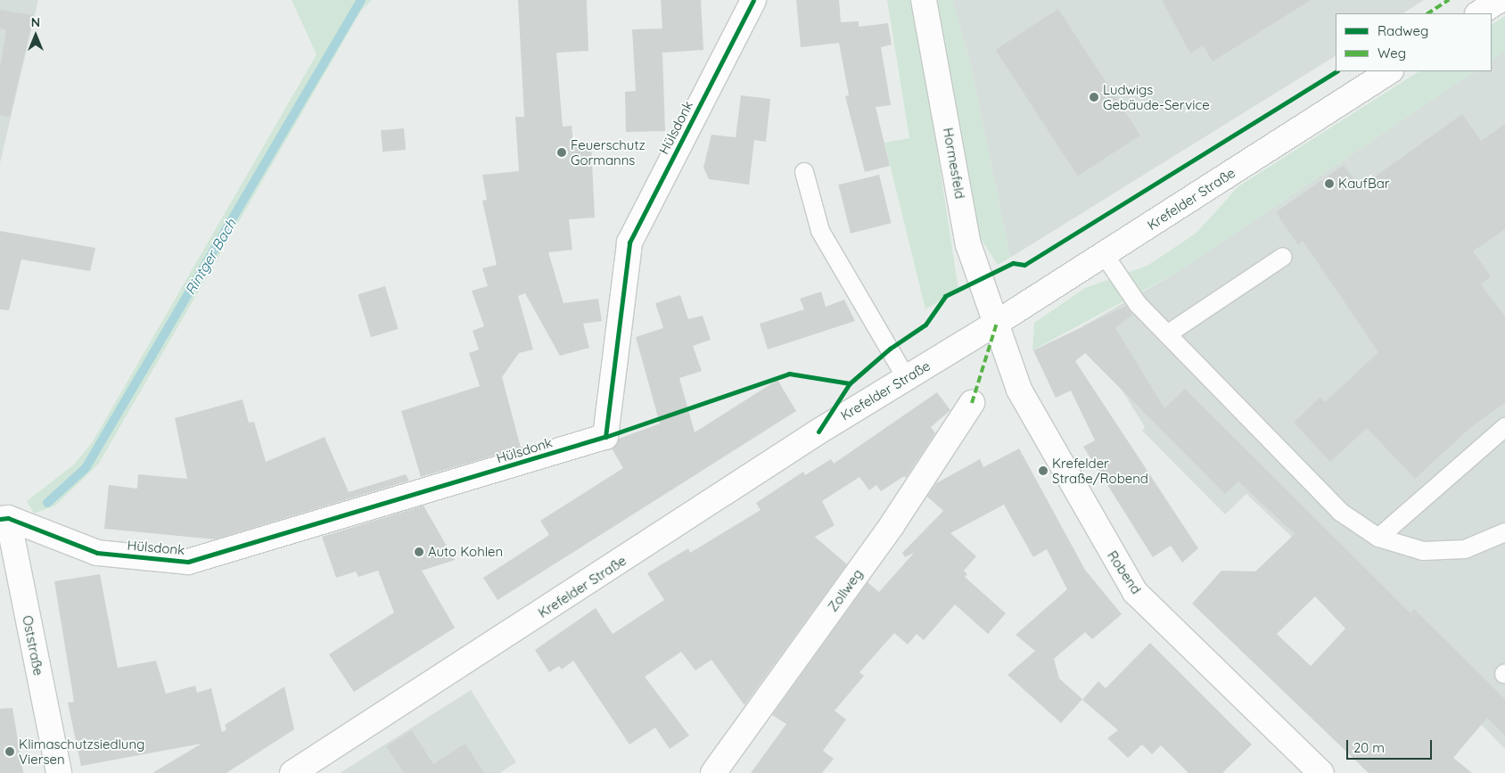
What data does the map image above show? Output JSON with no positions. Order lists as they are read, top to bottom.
{
  "streets": {
    "street": [
      "Hülsdonk",
      "Hormesfeld",
      "Krefelder Straße",
      "Robend",
      "Zollweg",
      "Oststraße"
    ]
  },
  "crossings": [
    ["Hülsdonk", "Oststraße"],
    ["Hormesfeld", "Krefelder Straße"],
    ["Hormesfeld", "Robend"],
    ["Krefelder Straße", "Robend"]
  ],
  "water": ["Rintger Bach"],
  "places": [
    "Ludwigs Gebäude-Service",
    "Feuerschutz Gormanns",
    "KaufBar",
    "Krefelder Straße/Robend",
    "Auto Kohlen",
    "Klimaschutzsiedlung Viersen"
  ],
  "legend": ["Radweg", "Weg"],
  "scale_bar": "20 m",
  "north": "top"
}
